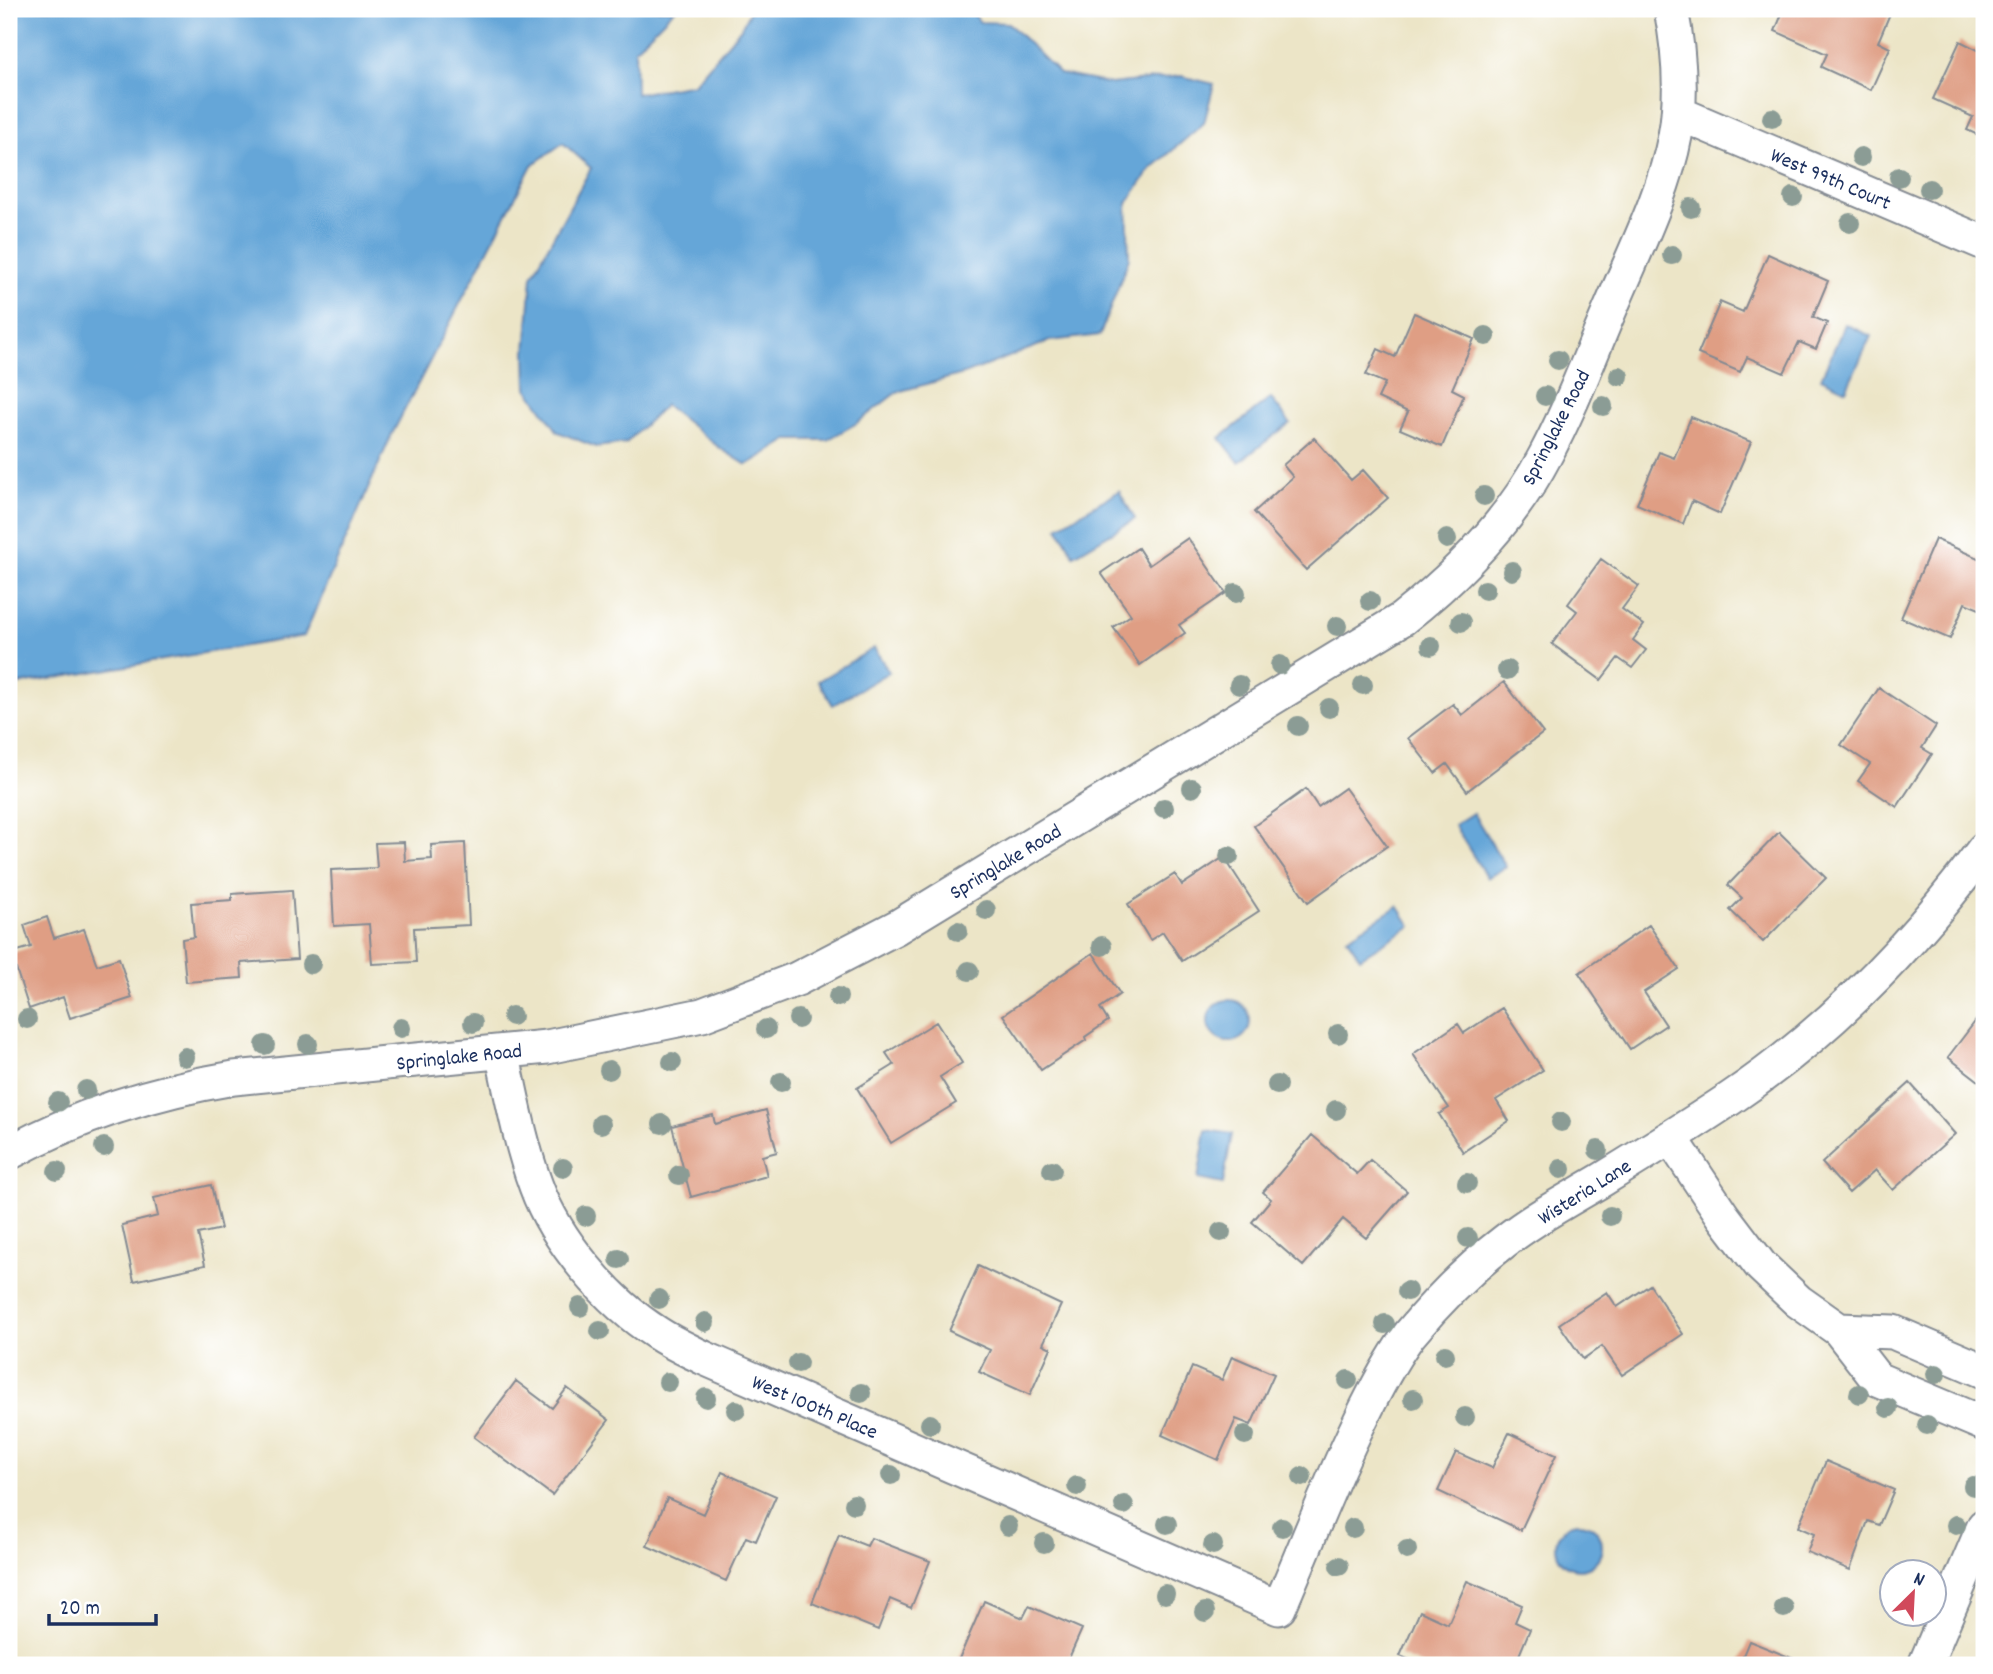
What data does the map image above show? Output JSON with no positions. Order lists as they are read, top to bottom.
{
  "streets": {
    "street": [
      "West 99th Court",
      "Springlake Road",
      "Wisteria Lane",
      "West 100th Place"
    ]
  },
  "crossings": [
    ["West 99th Court", "Springlake Road"],
    ["Springlake Road", "West 100th Place"],
    ["Wisteria Lane", "West 100th Place"]
  ],
  "scale_bar": "20 m",
  "north": "top right"
}
